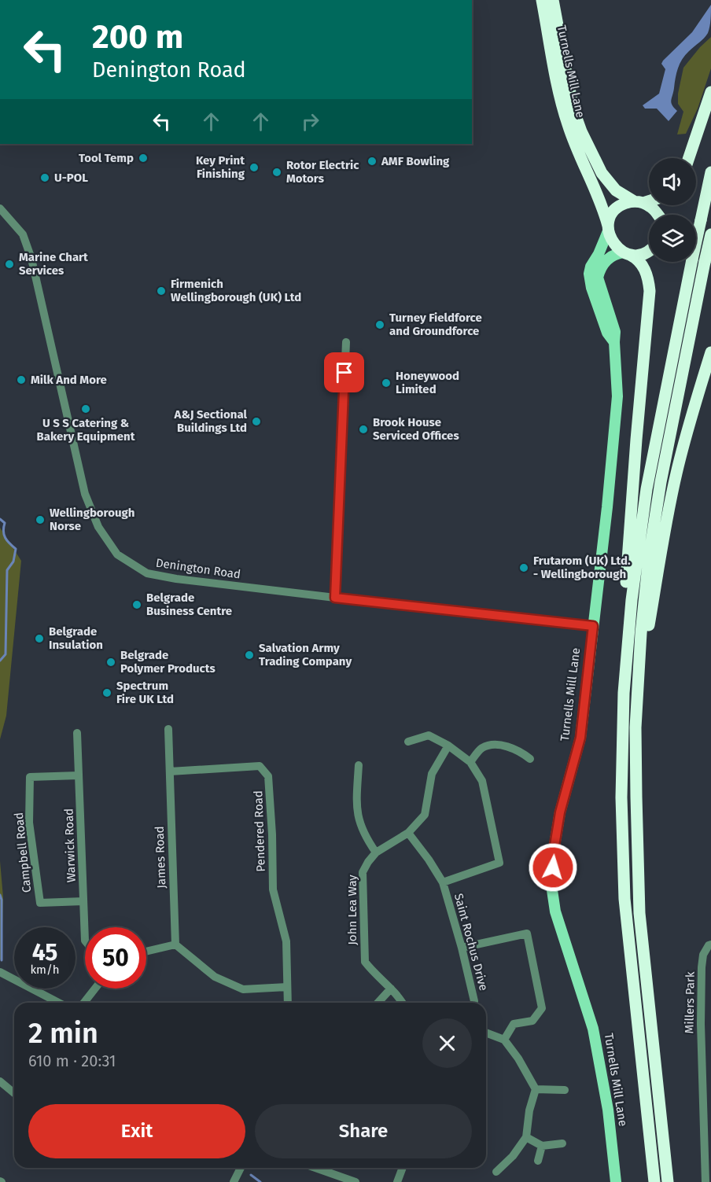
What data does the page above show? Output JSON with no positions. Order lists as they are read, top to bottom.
{
  "streets": {
    "highway": ["Turnells Mill Lane"],
    "street": [
      "Denington Road",
      "Pendered Road",
      "Warwick Road",
      "Campbell Road",
      "James Road",
      "John Lea Way",
      "Saint Rochus Drive",
      "Millers Park"
    ]
  },
  "crossings": [
    ["Turnells Mill Lane", "Denington Road"],
    ["Pendered Road", "James Road"],
    ["Warwick Road", "Campbell Road"],
    ["John Lea Way", "Saint Rochus Drive"]
  ],
  "places": [
    "Tool Temp",
    "AMF Bowling",
    "Key Print Finishing",
    "Rotor Electric Motors",
    "U-POL",
    "Marine Chart Services",
    "Firmenich Wellingborough (UK) Ltd",
    "Turney Fieldforce and Groundforce",
    "Milk And More",
    "Honeywood Limited",
    "U S S Catering & Bakery Equipment",
    "A&J Sectional Buildings Ltd",
    "Brook House Serviced Offices",
    "Wellingborough Norse",
    "Frutarom (UK) Ltd. - Wellingborough",
    "Belgrade Business Centre",
    "Belgrade Insulation",
    "Salvation Army Trading Company",
    "Belgrade Polymer Products",
    "Spectrum Fire UK Ltd"
  ],
  "page": {
    "turn": ["200 m", "Denington Road"],
    "speed": "45 km/h",
    "limit": "50",
    "heading": ["2 min", "610 m · 20:31"],
    "buttons": ["Exit", "Share"]
  }
}
